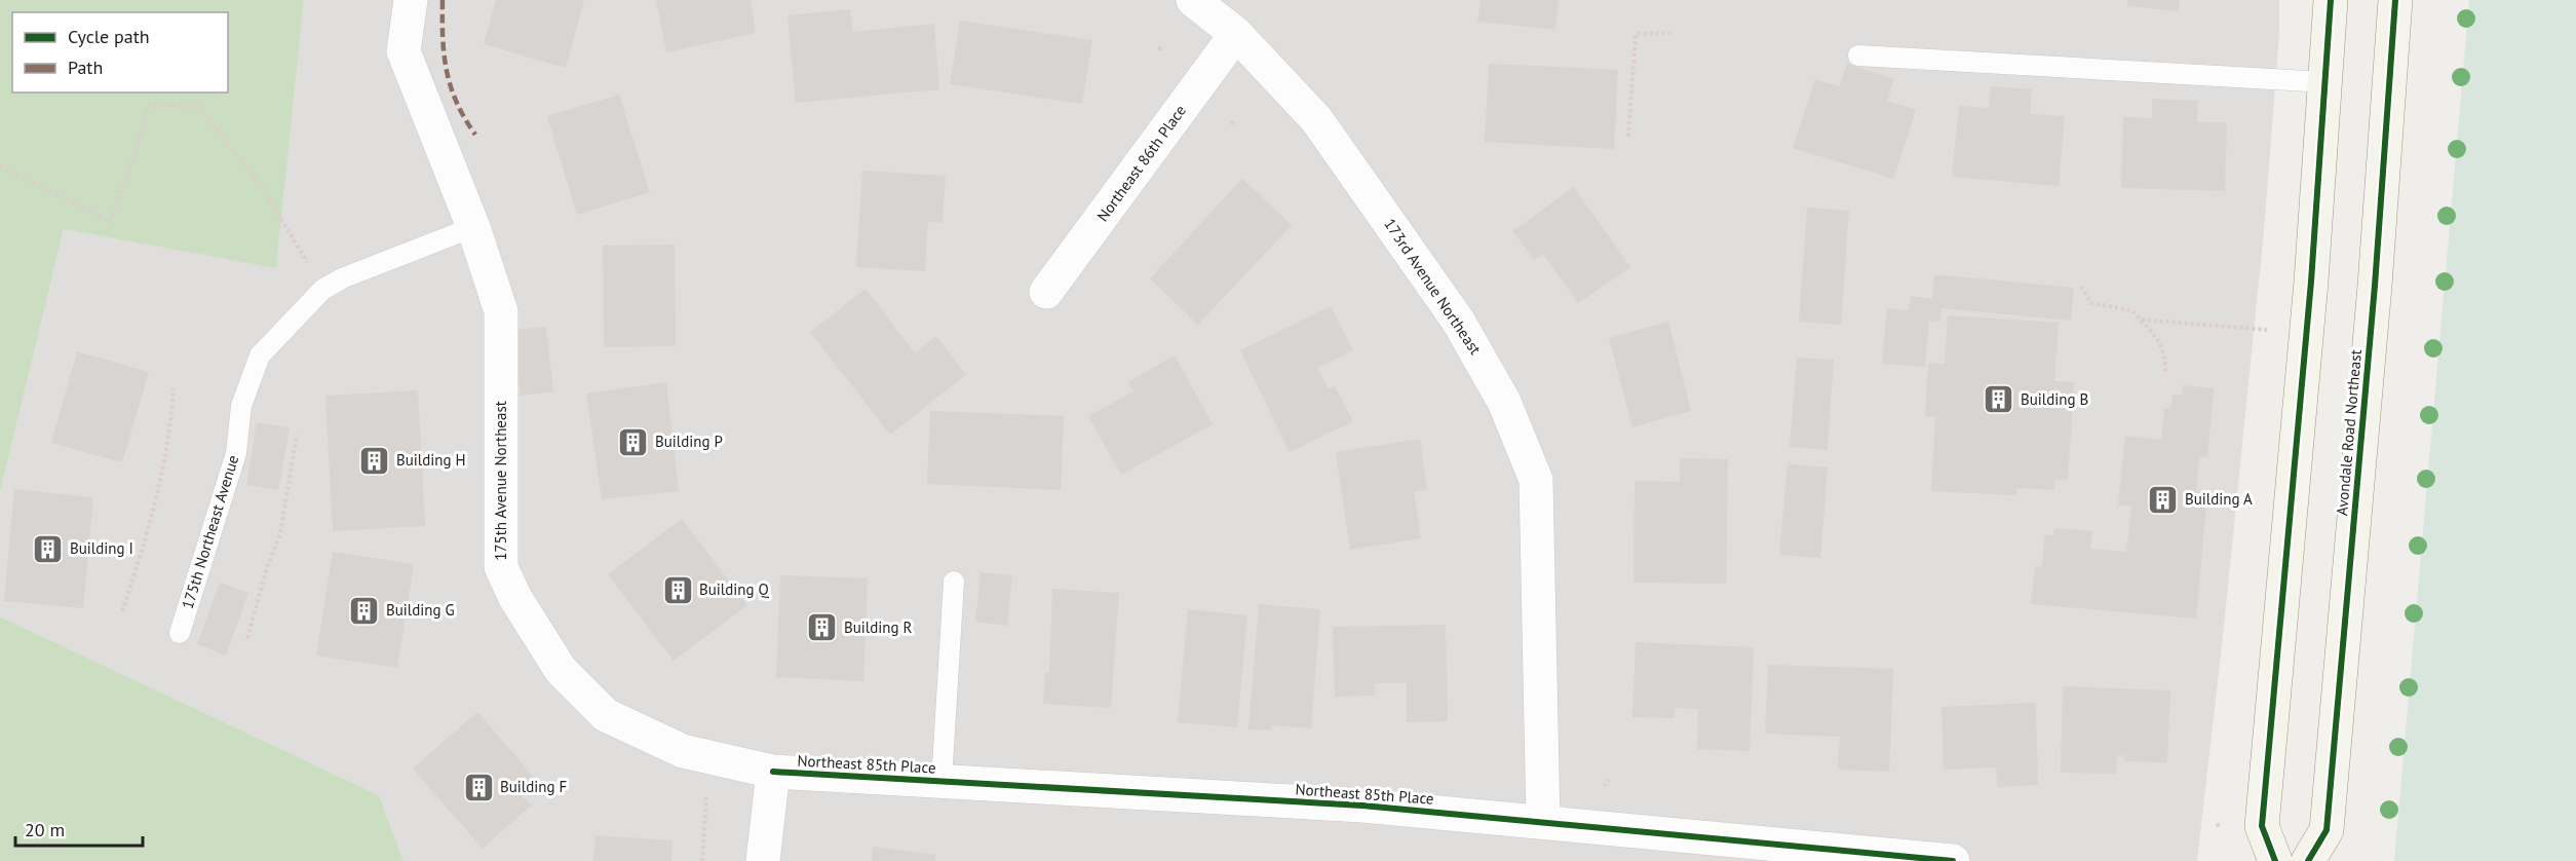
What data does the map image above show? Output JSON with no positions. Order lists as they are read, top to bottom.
{
  "streets": {
    "main road": ["Avondale Road Northeast"],
    "street": [
      "Northeast 86th Place",
      "173rd Avenue Northeast",
      "175th Avenue Northeast",
      "Northeast 85th Place"
    ],
    "lane": ["175th Northeast Avenue"]
  },
  "crossings": [
    ["Northeast 86th Place", "173rd Avenue Northeast"],
    ["173rd Avenue Northeast", "Northeast 85th Place"],
    ["175th Avenue Northeast", "175th Northeast Avenue"],
    ["175th Avenue Northeast", "Northeast 85th Place"]
  ],
  "places": {
    "building": [
      "Building B",
      "Building P",
      "Building H",
      "Building A",
      "Building I",
      "Building Q",
      "Building G",
      "Building R",
      "Building F"
    ]
  },
  "legend": ["Cycle path", "Path"],
  "scale_bar": "20 m"
}
